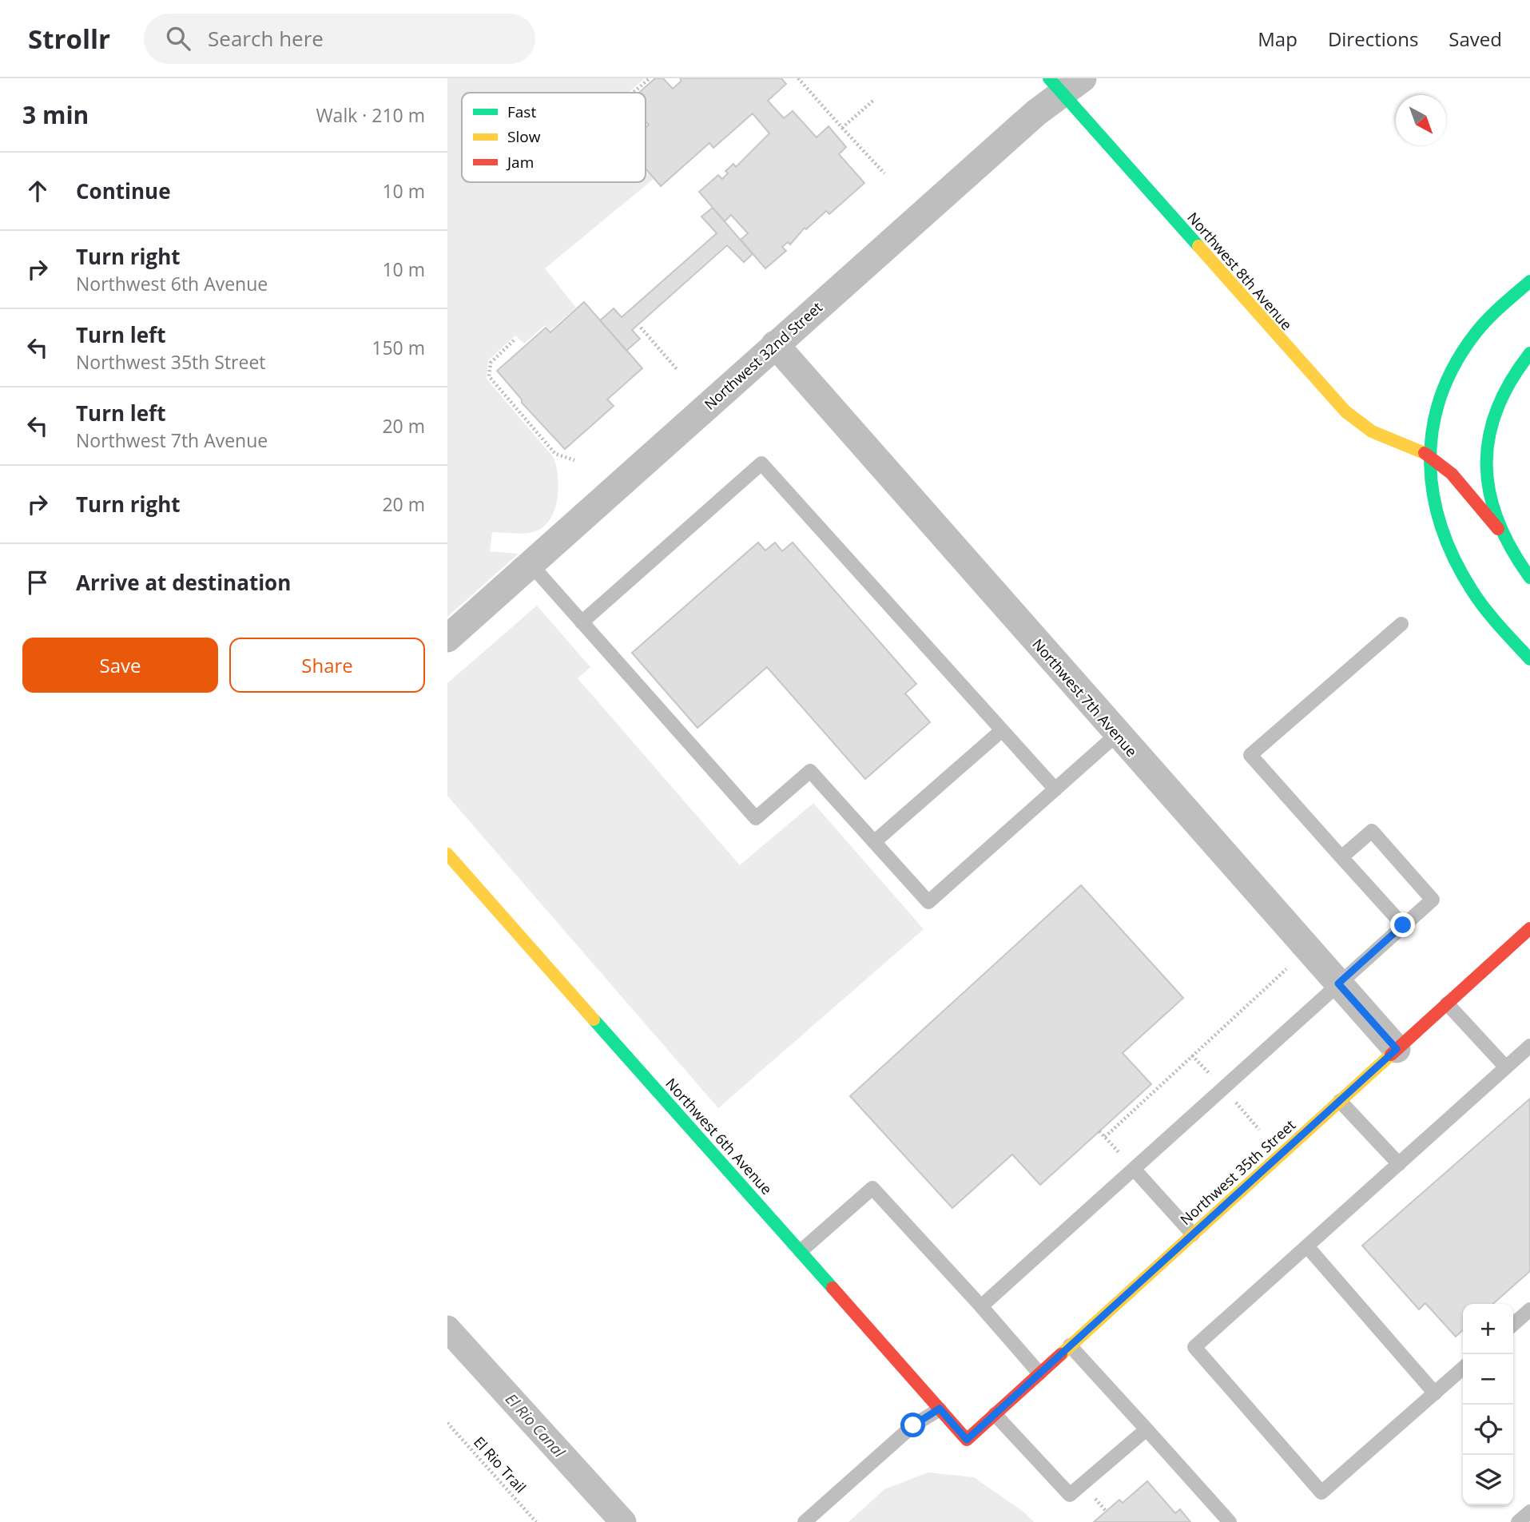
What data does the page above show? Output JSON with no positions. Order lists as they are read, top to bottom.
{
  "streets": {
    "street": [
      "Northwest 8th Avenue",
      "Northwest 32nd Street",
      "Northwest 7th Avenue",
      "Northwest 6th Avenue",
      "Northwest 35th Street"
    ],
    "path": ["El Rio Trail"]
  },
  "crossings": [
    ["Northwest 8th Avenue", "Northwest 32nd Street"],
    ["Northwest 32nd Street", "Northwest 7th Avenue"],
    ["Northwest 7th Avenue", "Northwest 35th Street"],
    ["Northwest 6th Avenue", "Northwest 35th Street"]
  ],
  "water": ["El Rio Canal"],
  "legend": ["Fast", "Slow", "Jam"],
  "north": "bottom right",
  "page": {
    "header": "Strollr",
    "search": "Search here",
    "nav": ["Map", "Directions", "Saved"],
    "heading": ["3 min", "Walk · 210 m"],
    "list": [
      ["Continue", "10 m"],
      ["Turn right", "Northwest 6th Avenue", "10 m"],
      ["Turn left", "Northwest 35th Street", "150 m"],
      ["Turn left", "Northwest 7th Avenue", "20 m"],
      ["Turn right", "20 m"],
      "Arrive at destination"
    ],
    "buttons": ["Save", "Share"],
    "map_buttons": ["+", "−"]
  }
}
